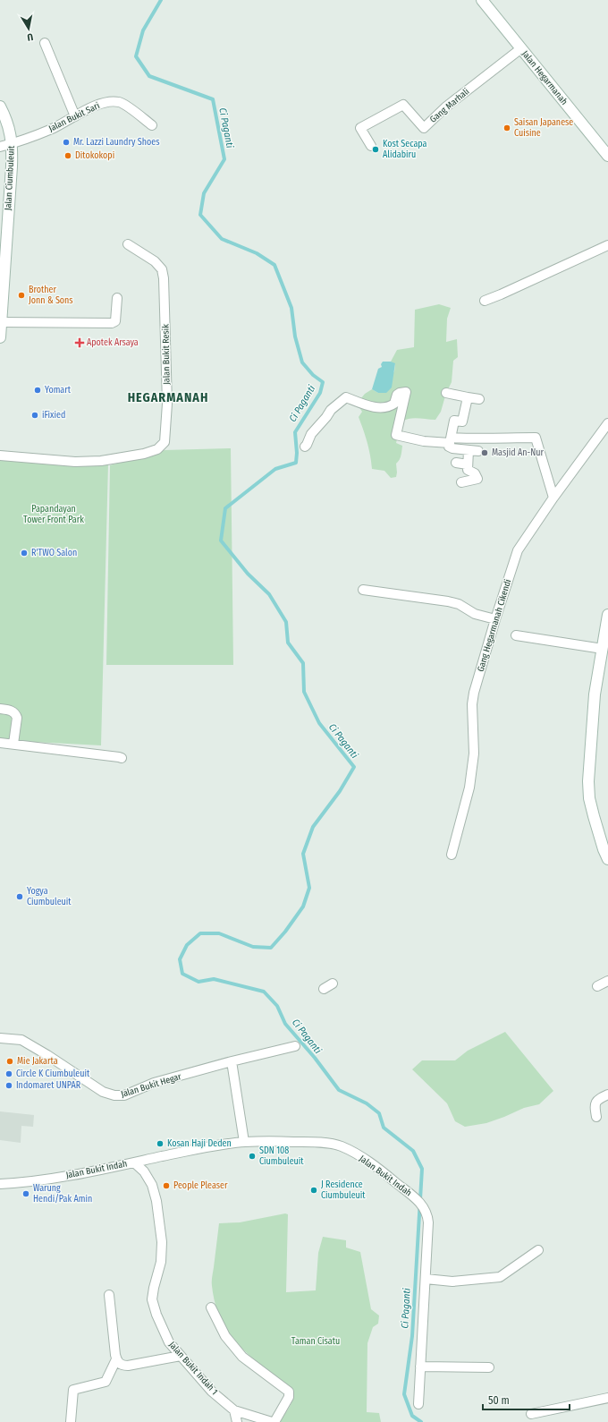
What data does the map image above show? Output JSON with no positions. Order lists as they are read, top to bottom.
{
  "streets": {
    "street": [
      "Jalan Hegarmanah",
      "Gang Marhali",
      "Jalan Bukit Sari",
      "Jalan Ciumbuleuit",
      "Jalan Bukit Resik",
      "Gang Hegarmanah Cikendi",
      "Jalan Bukit Hegar",
      "Jalan Bukit Indah",
      "Jalan Bukit Indah 1"
    ]
  },
  "crossings": [
    ["Jalan Hegarmanah", "Gang Marhali"],
    ["Jalan Bukit Sari", "Jalan Ciumbuleuit"],
    ["Jalan Bukit Indah", "Jalan Bukit Indah 1"]
  ],
  "districts": ["HEGARMANAH"],
  "water": ["Ci Paganti"],
  "parks": ["Papandayan Tower Front Park", "Taman Cisatu"],
  "places": {
    "other": [
      "Saisan Japanese Cuisine",
      "Mr. Lazzi Laundry Shoes",
      "Kost Secapa Alidabiru",
      "Ditokokopi",
      "Brother Jonn & Sons",
      "Yomart",
      "iFixied",
      "Masjid An-Nur",
      "R'TWO Salon",
      "Yogya Ciumbuleuit",
      "Mie Jakarta",
      "Circle K Ciumbuleuit",
      "Indomaret UNPAR",
      "Kosan Haji Deden",
      "SDN 108 Ciumbuleuit",
      "People Pleaser",
      "J Residence Ciumbuleuit",
      "Warung Hendi/Pak Amin"
    ],
    "health": ["Apotek Arsaya"]
  },
  "scale_bar": "50 m",
  "north": "bottom"
}
